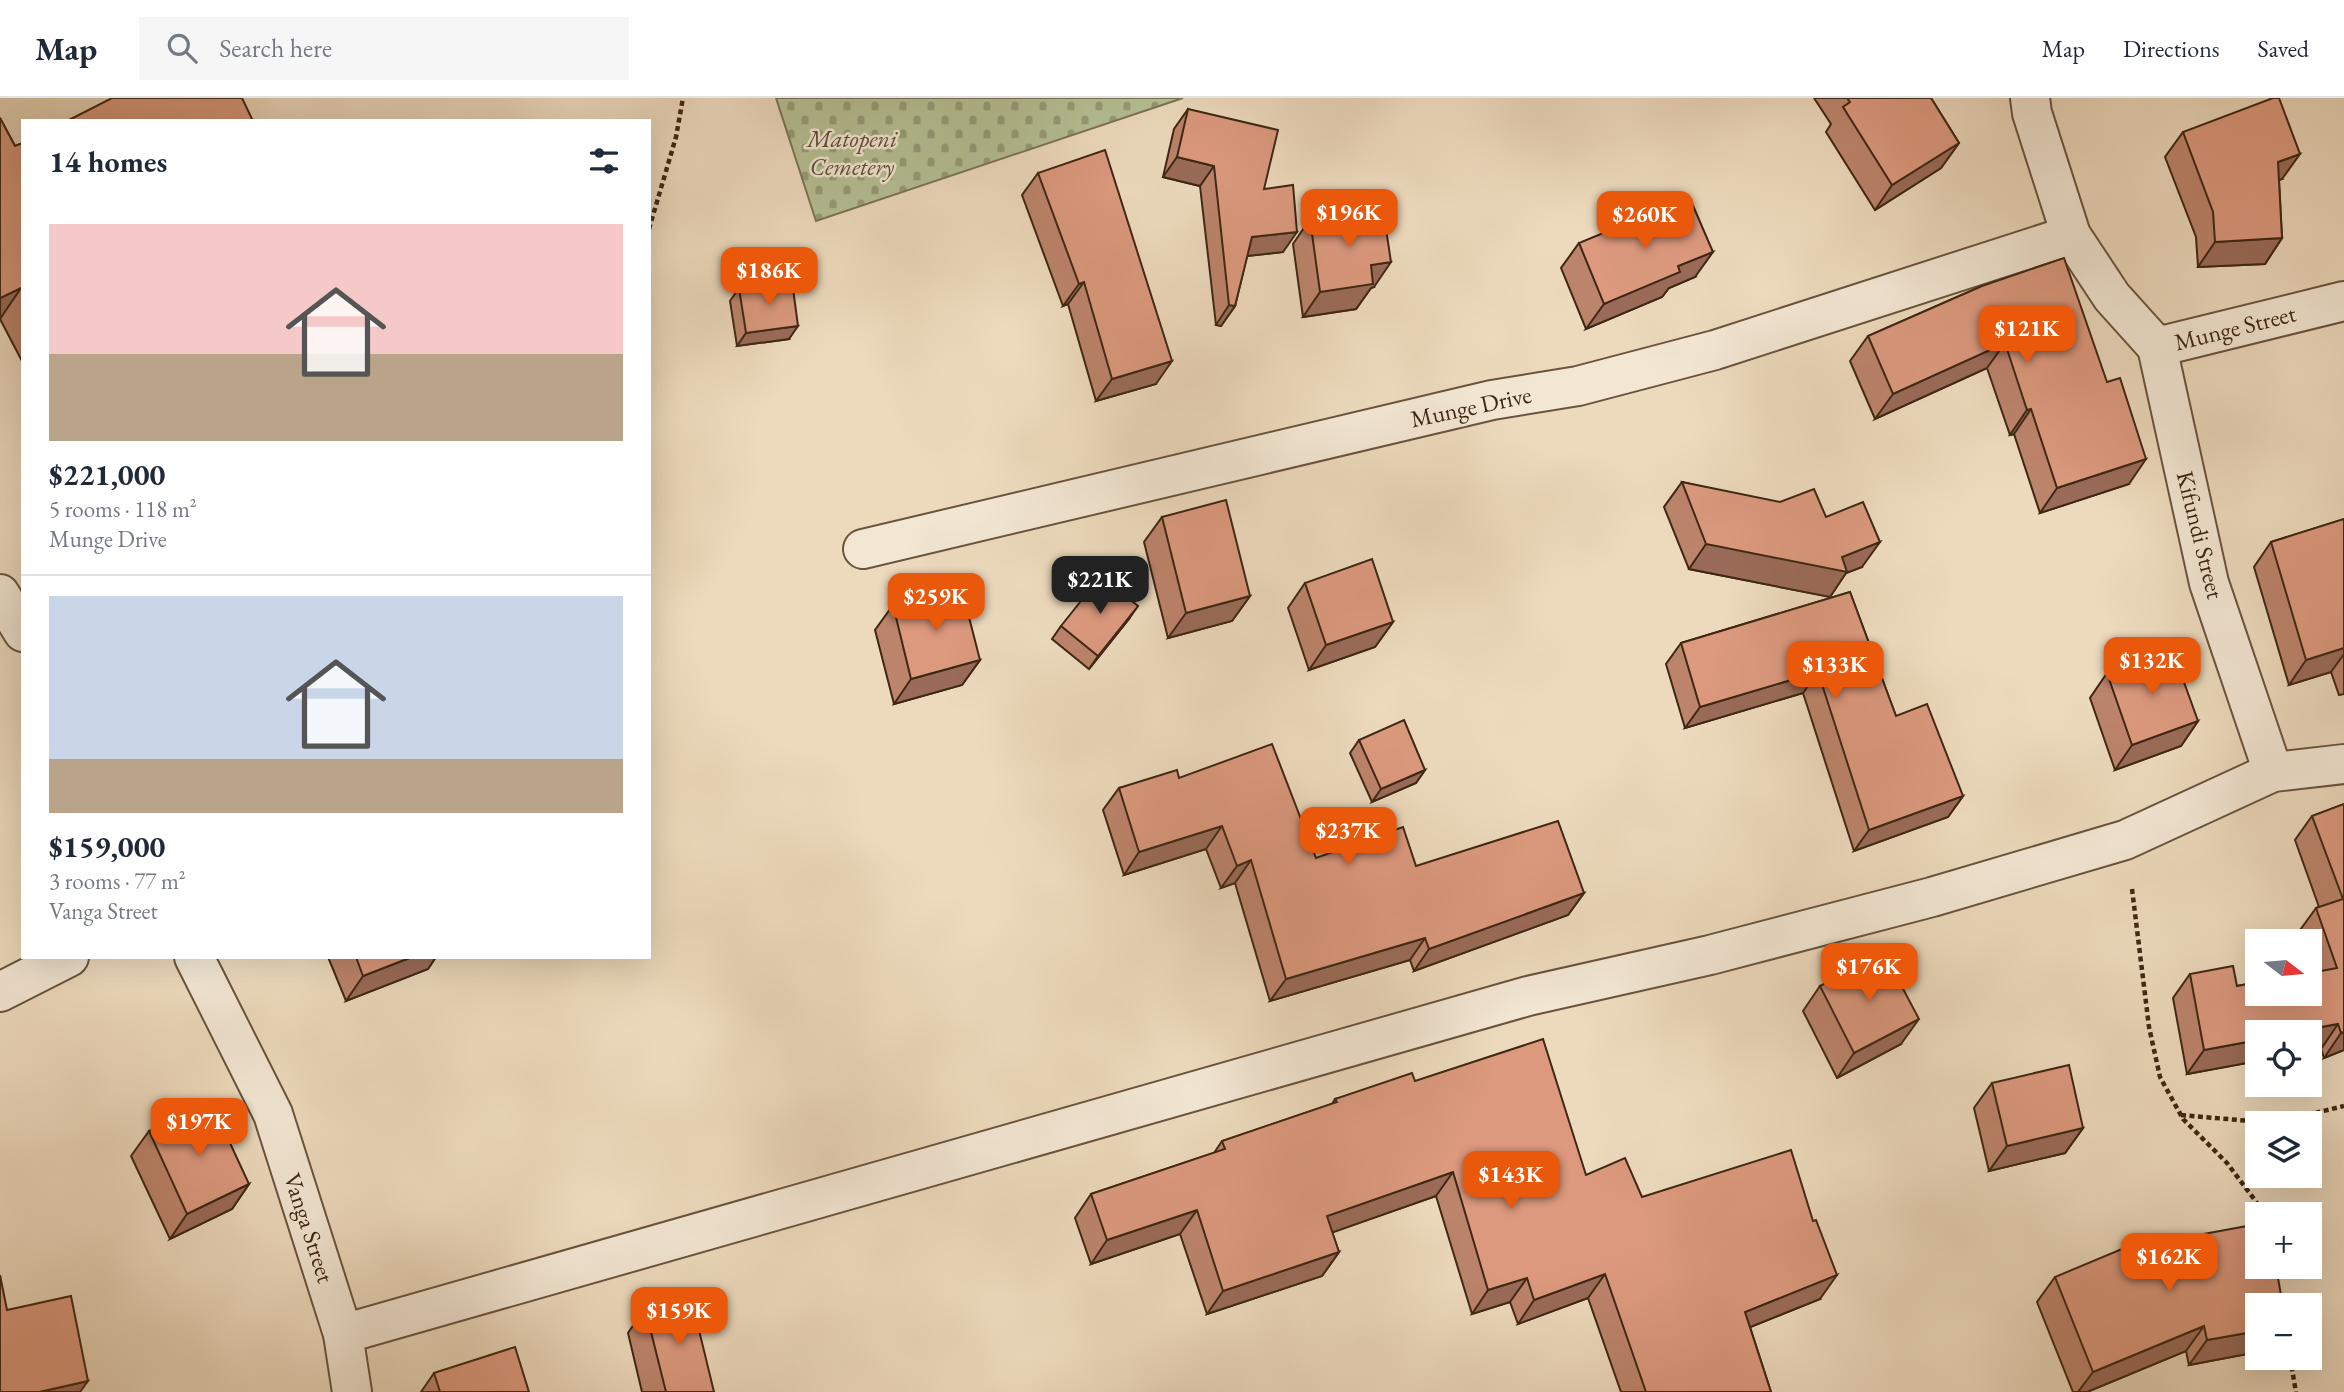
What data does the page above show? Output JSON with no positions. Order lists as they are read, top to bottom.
{
  "streets": {
    "street": [
      "Munge Street",
      "Munge Drive",
      "Kifundi Street",
      "Vanga Street"
    ]
  },
  "crossings": [
    ["Munge Street", "Munge Drive"],
    ["Munge Street", "Kifundi Street"]
  ],
  "parks": ["Matopeni Cemetery"],
  "north": "right",
  "page": {
    "header": "Map",
    "search": "Search here",
    "nav": ["Map", "Directions", "Saved"],
    "heading": "14 homes",
    "price": [
      "$196K",
      "$260K",
      "$186K",
      "$121K",
      "$221K",
      "$259K",
      "$132K",
      "$133K",
      "$237K",
      "$176K",
      "$197K",
      "$143K",
      "$162K",
      "$159K"
    ],
    "list": [
      {
        "name": "$221,000",
        "note": "5 rooms · 118 m² · Munge Drive"
      },
      {
        "name": "$159,000",
        "note": "3 rooms · 77 m² · Vanga Street"
      }
    ],
    "map_buttons": ["+", "−"]
  }
}
